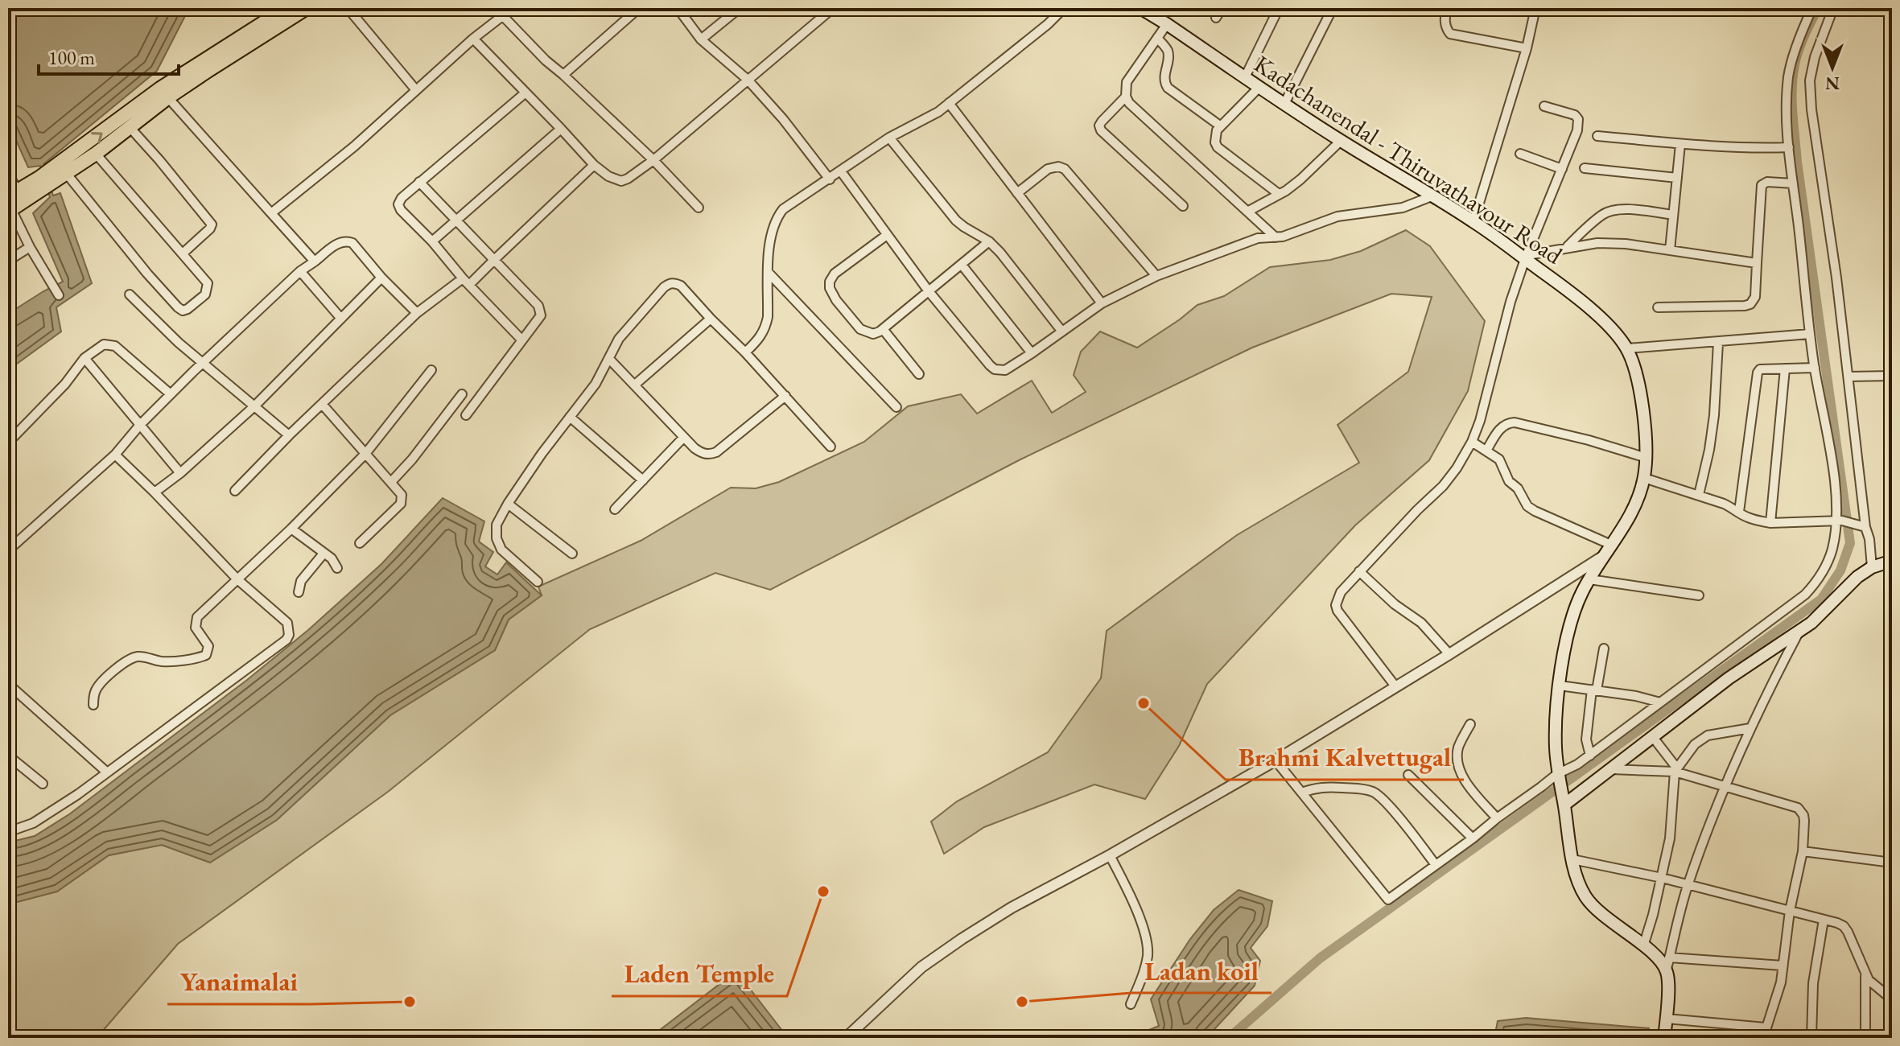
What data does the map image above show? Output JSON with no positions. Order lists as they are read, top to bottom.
{
  "streets": {
    "main road": ["Kadachanendal - Thiruvathavour Road"]
  },
  "places": [
    "Brahmi Kalvettugal",
    "Laden Temple",
    "Yanaimalai",
    "Ladan koil"
  ],
  "scale_bar": "100 m",
  "north": "bottom"
}
